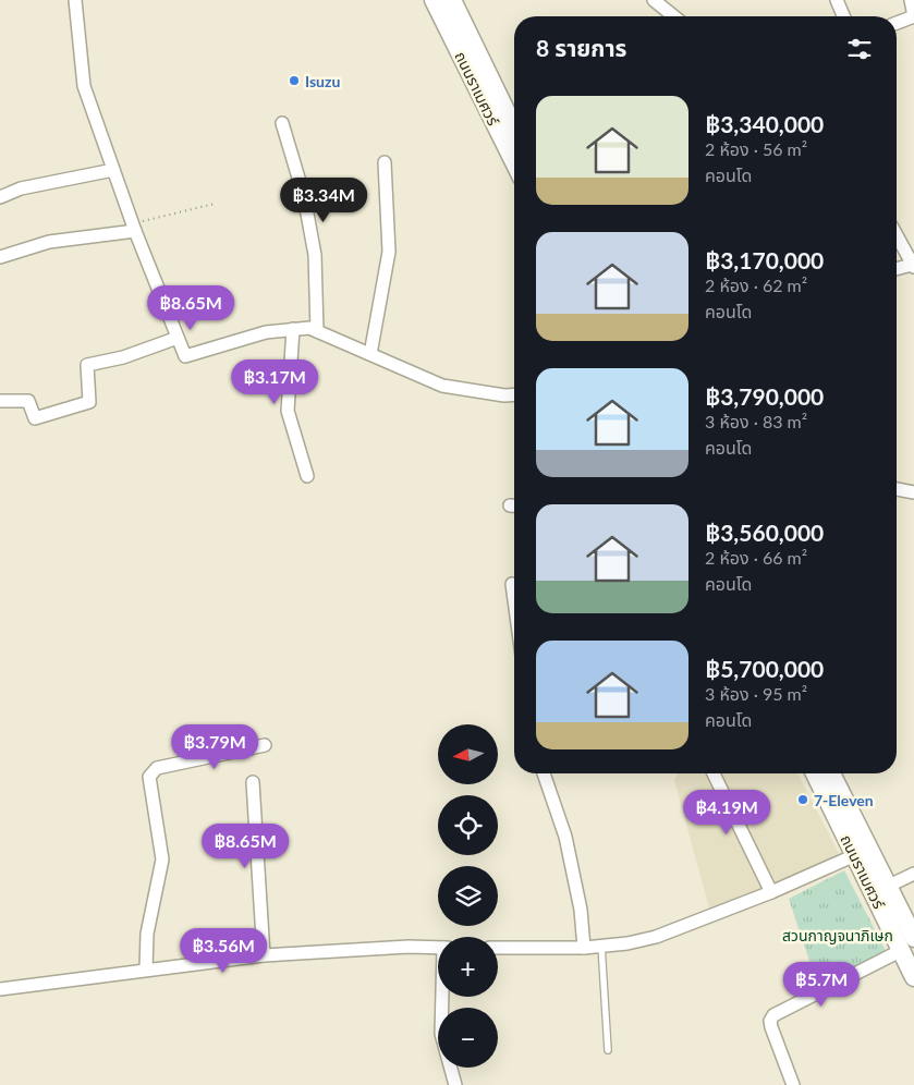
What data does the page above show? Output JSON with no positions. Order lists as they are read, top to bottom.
{
  "streets": {
    "main road": ["ถนนราเมศวร์"]
  },
  "parks": ["สวนกาญจนาภิเษก"],
  "places": ["Isuzu", "7-Eleven"],
  "north": "left",
  "page": {
    "heading": "8 รายการ",
    "list": [
      {
        "name": "฿3,340,000",
        "note": "2 ห้อง · 56 m² · คอนโด"
      },
      {
        "name": "฿3,170,000",
        "note": "2 ห้อง · 62 m² · คอนโด"
      },
      {
        "name": "฿3,790,000",
        "note": "3 ห้อง · 83 m² · คอนโด"
      },
      {
        "name": "฿3,560,000",
        "note": "2 ห้อง · 66 m² · คอนโด"
      },
      {
        "name": "฿5,700,000",
        "note": "3 ห้อง · 95 m² · คอนโด"
      }
    ],
    "price": [
      "฿3.34M",
      "฿8.65M",
      "฿3.17M",
      "฿3.79M",
      "฿4.19M",
      "฿8.65M",
      "฿3.56M",
      "฿5.7M"
    ],
    "map_buttons": ["+", "−"]
  }
}
